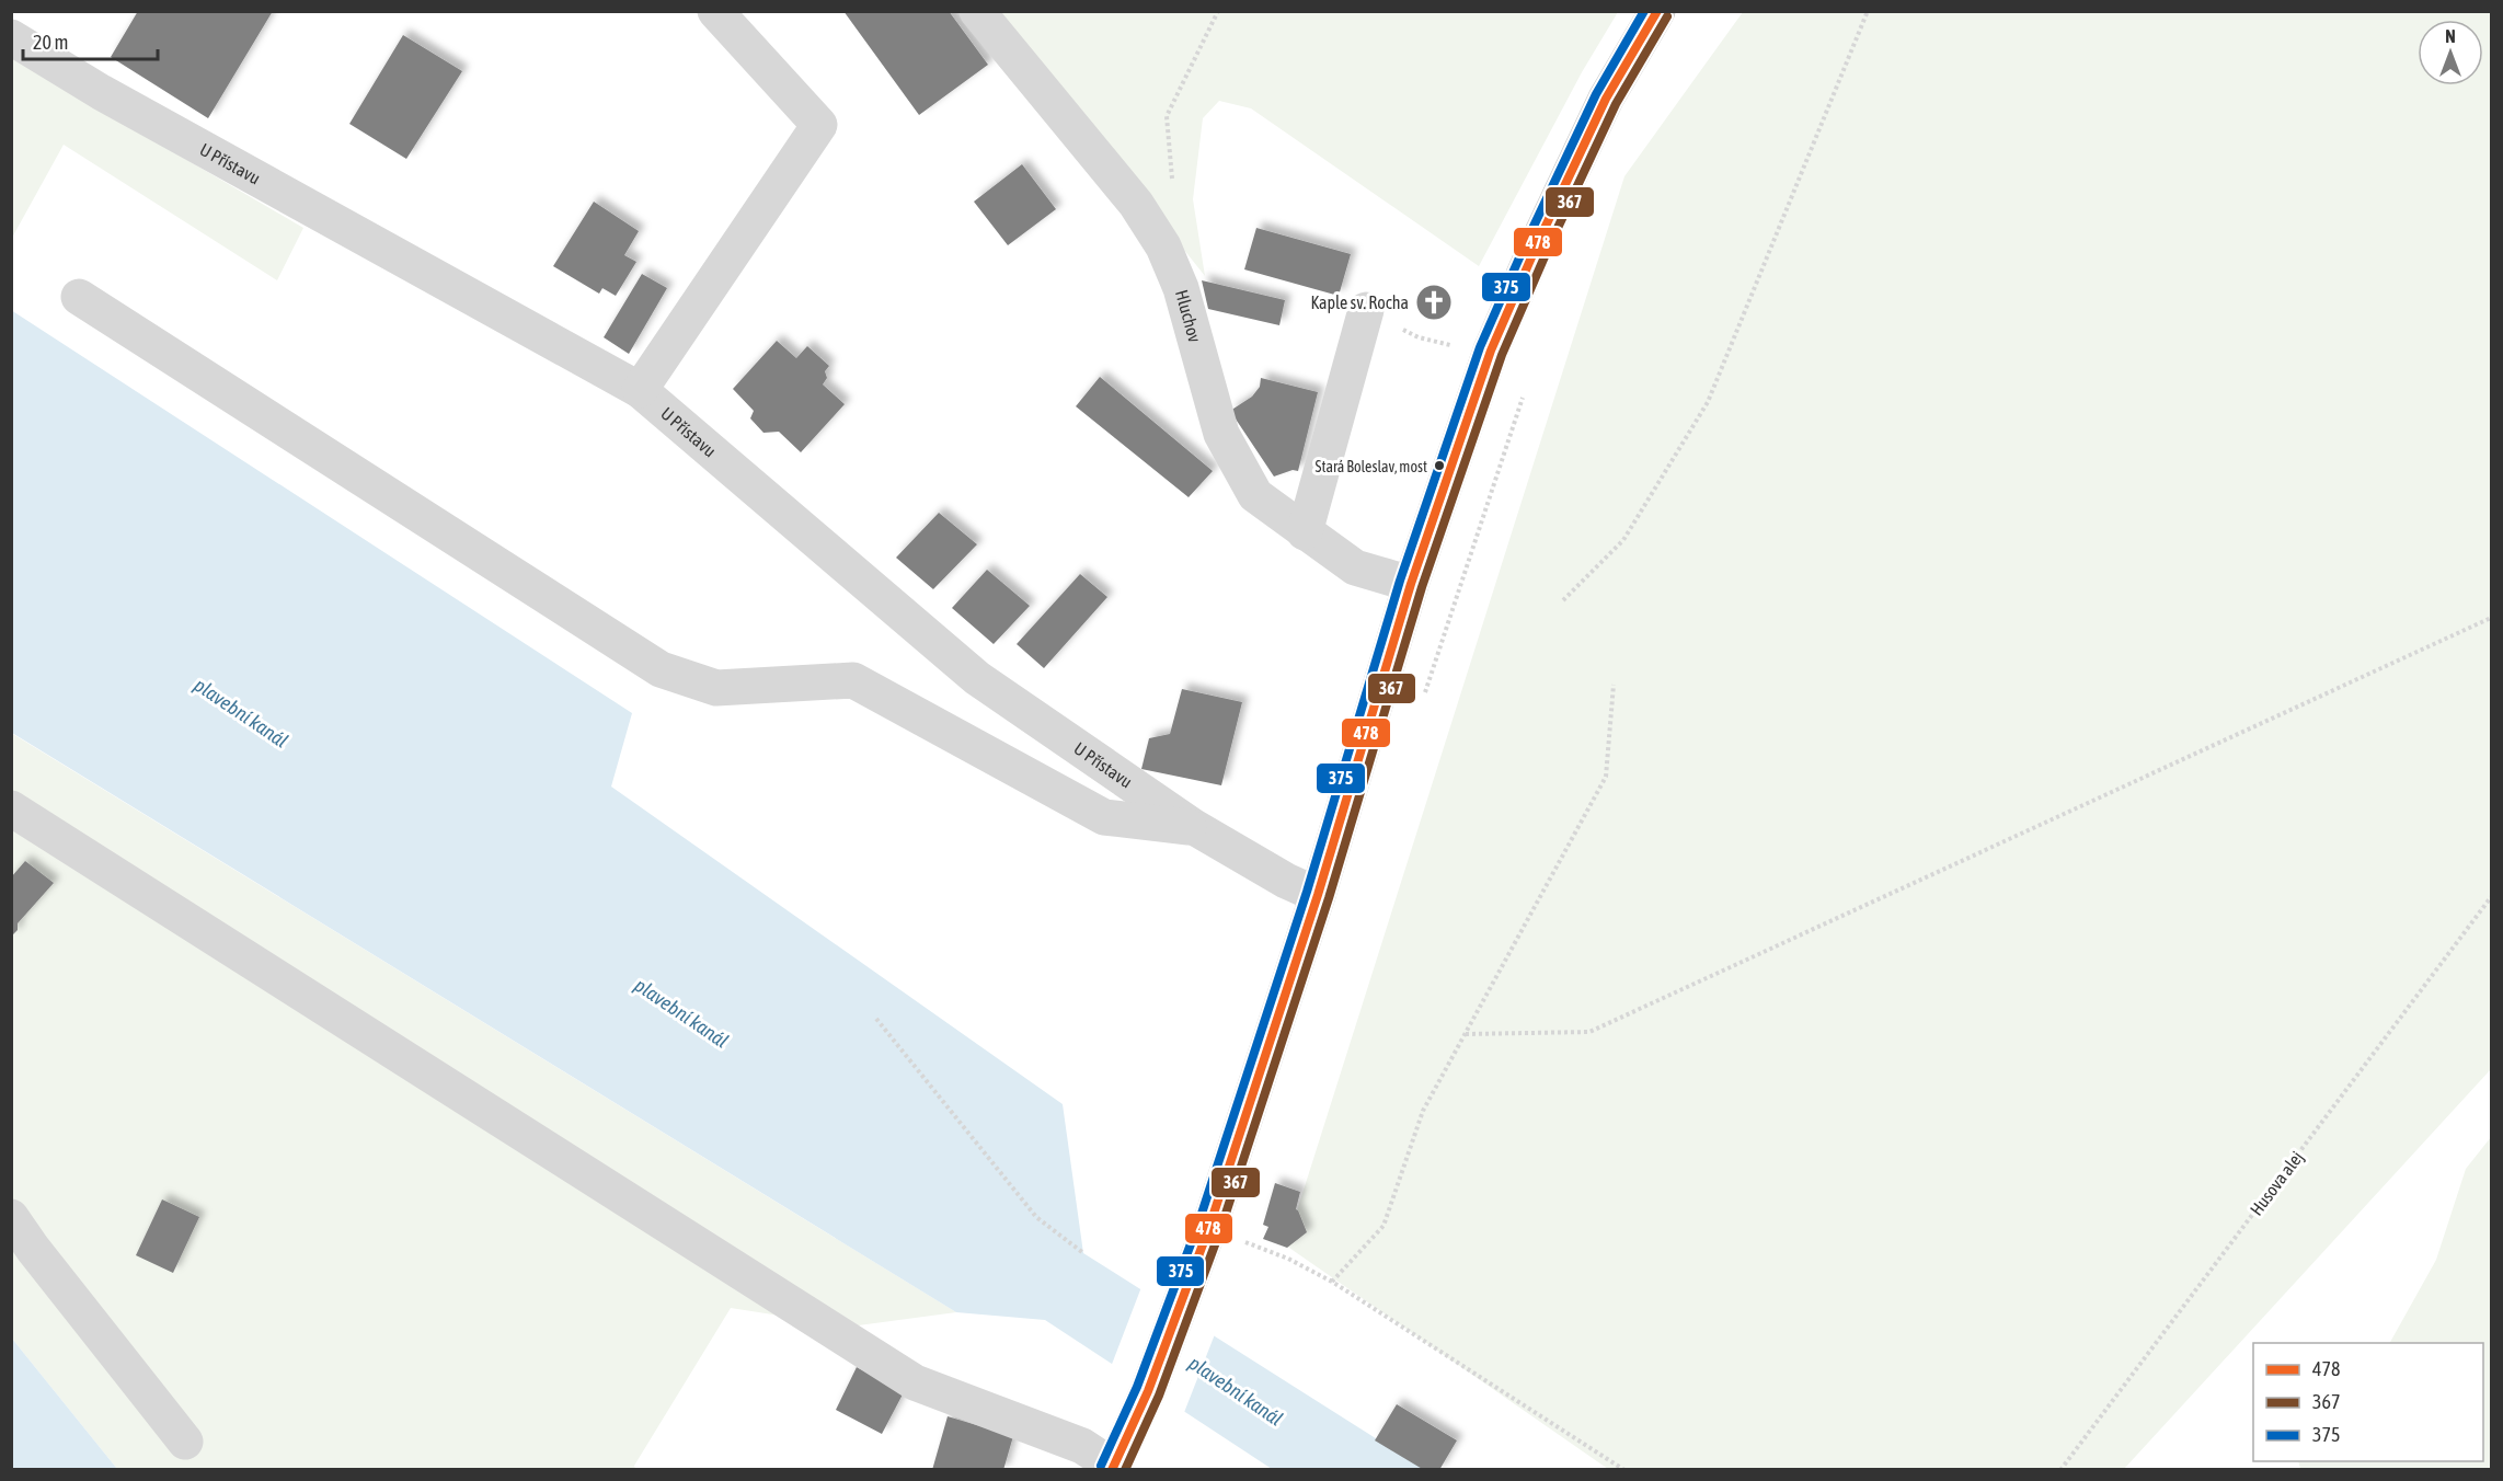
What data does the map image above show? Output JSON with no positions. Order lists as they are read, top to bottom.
{
  "streets": {
    "street": ["U Přístavu", "Hluchov"],
    "path": ["Husova alej"]
  },
  "water": ["plavební kanál"],
  "places": {
    "church": ["Kaple sv. Rocha"],
    "other": ["Stará Boleslav, most"]
  },
  "lines": ["transit line 478", "transit line 375", "transit line 367"],
  "legend": ["478", "367", "375"],
  "scale_bar": "20 m",
  "north": "top"
}
